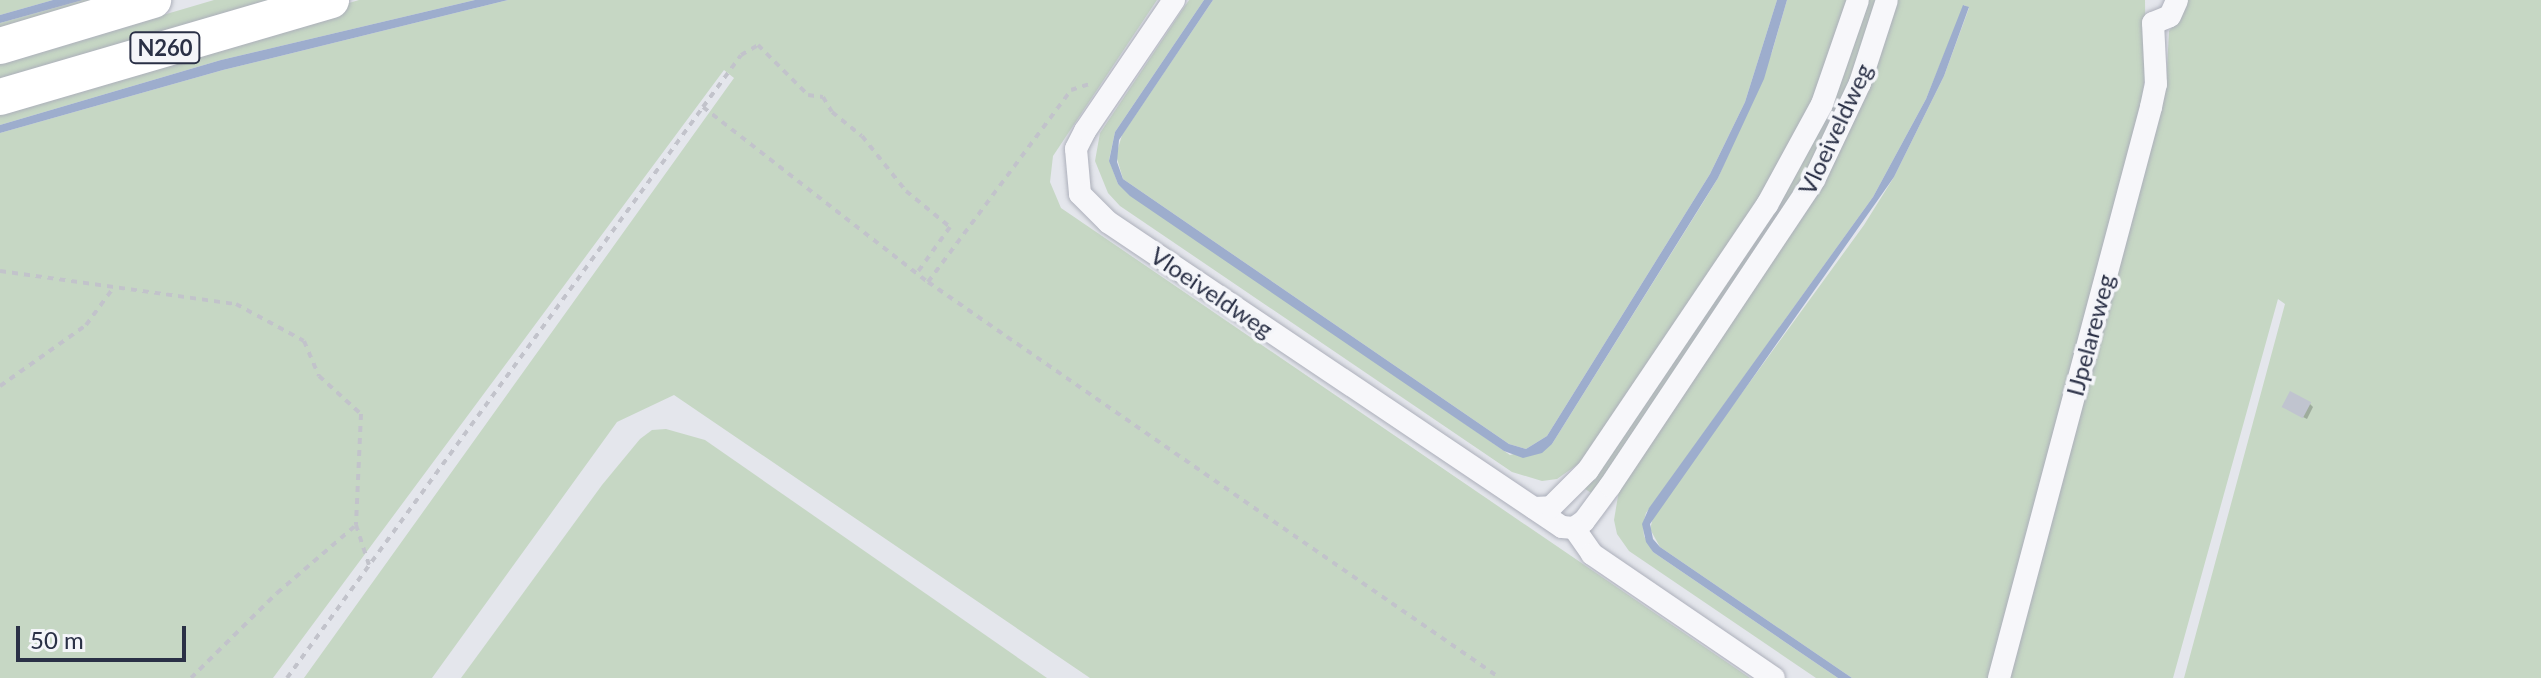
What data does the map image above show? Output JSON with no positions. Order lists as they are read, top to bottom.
{
  "streets": {
    "main road": ["N260"],
    "street": ["Vloeiveldweg", "IJpelareweg"]
  },
  "scale_bar": "50 m"
}
